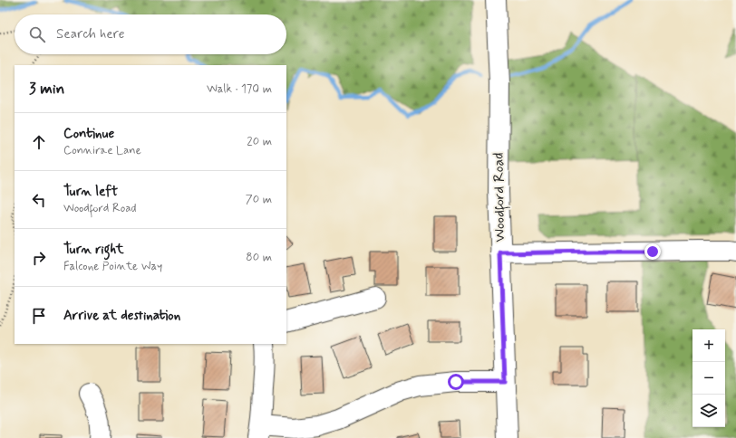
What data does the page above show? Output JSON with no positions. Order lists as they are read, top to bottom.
{
  "streets": {
    "street": ["Woodford Road"]
  },
  "page": {
    "search": "Search here",
    "heading": ["3 min", "Walk · 170 m"],
    "list": [
      ["Continue", "Connirae Lane", "20 m"],
      ["Turn left", "Woodford Road", "70 m"],
      ["Turn right", "Falcone Pointe Way", "80 m"],
      "Arrive at destination"
    ],
    "map_buttons": ["+", "−"]
  }
}
